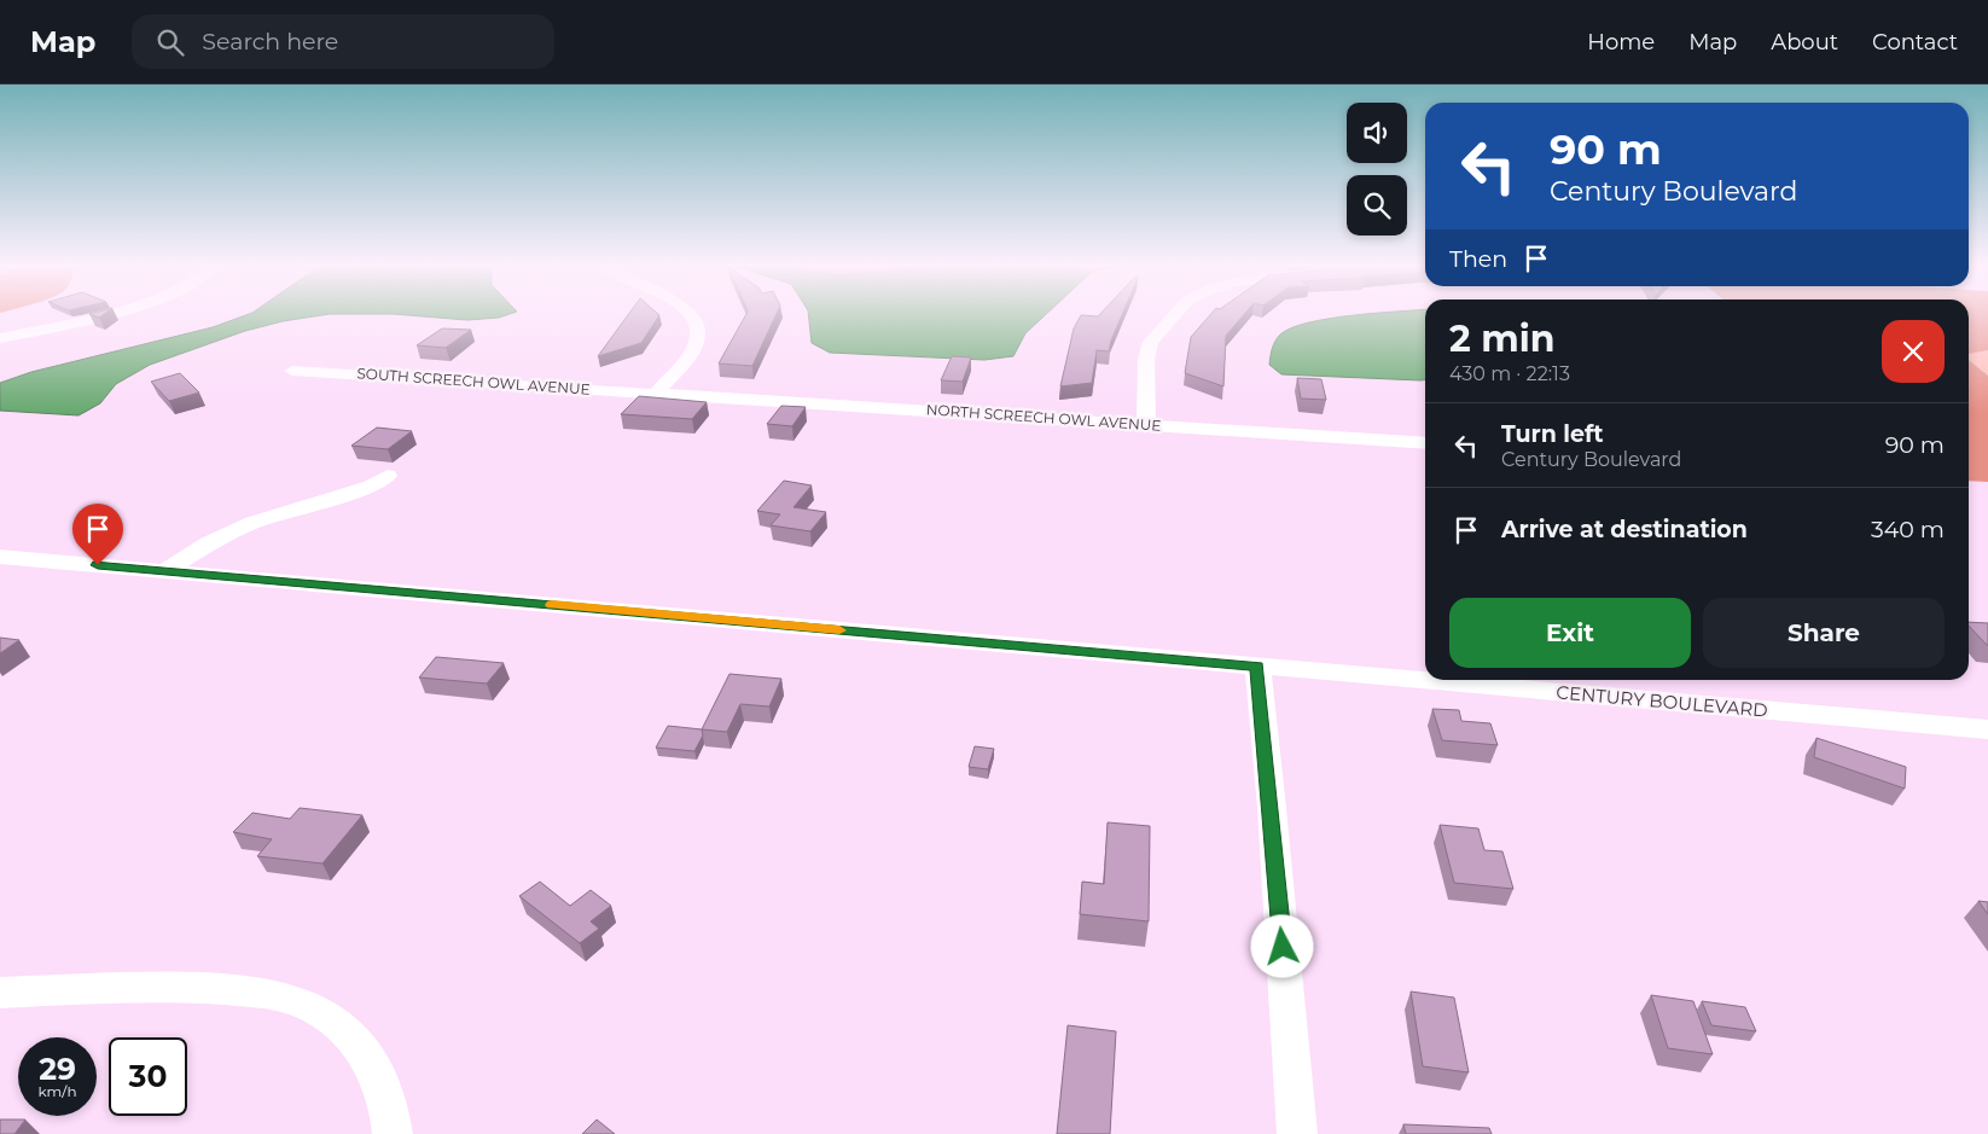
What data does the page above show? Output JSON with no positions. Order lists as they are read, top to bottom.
{
  "streets": {
    "street": ["SOUTH SCREECH OWL AVENUE", "NORTH SCREECH OWL AVENUE", "CENTURY BOULEVARD"]
  },
  "crossings": [
    ["SOUTH SCREECH OWL AVENUE", "NORTH SCREECH OWL AVENUE"]
  ],
  "page": {
    "header": "Map",
    "search": "Search here",
    "nav": [
      "Home",
      "Map",
      "About",
      "Contact"
    ],
    "turn": ["90 m", "Century Boulevard"],
    "then": "Then",
    "heading": ["2 min", "430 m · 22:13"],
    "list": [
      {
        "name": "Turn left",
        "note": "Century Boulevard",
        "value": "90 m"
      },
      {
        "name": "Arrive at destination",
        "value": "340 m"
      }
    ],
    "buttons": ["Exit", "Share"],
    "speed": "29 km/h",
    "limit": "30"
  }
}
